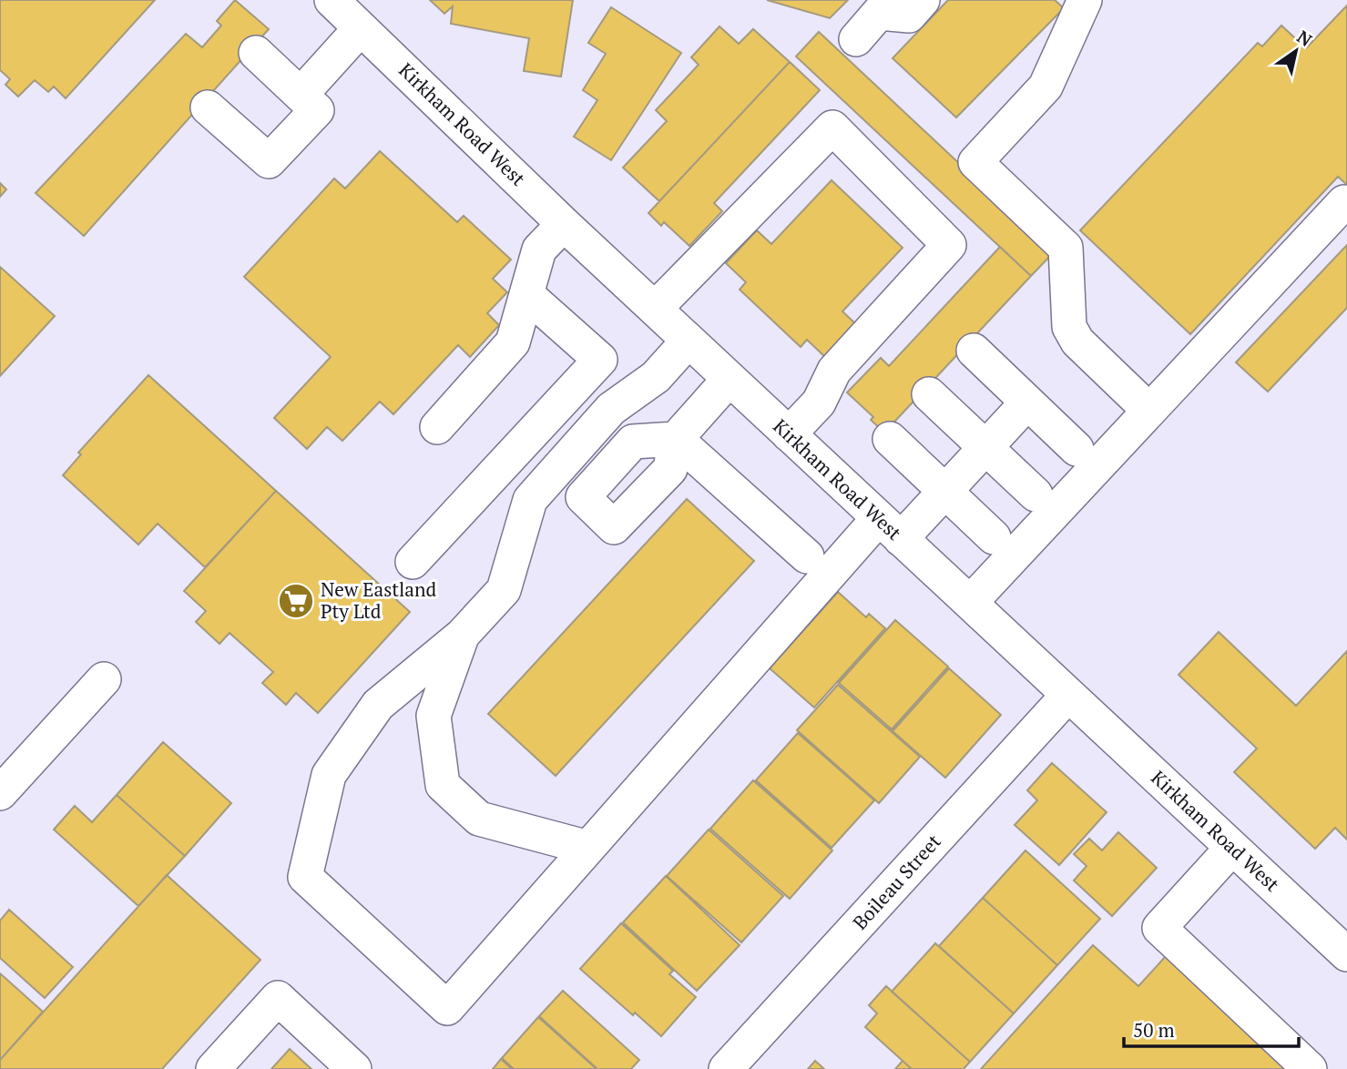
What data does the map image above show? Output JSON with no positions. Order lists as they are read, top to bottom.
{
  "streets": {
    "street": ["Kirkham Road West", "Boileau Street"]
  },
  "crossings": [
    ["Kirkham Road West", "Boileau Street"]
  ],
  "places": {
    "supermarket": ["New Eastland Pty Ltd"]
  },
  "scale_bar": "50 m",
  "north": "top right"
}
